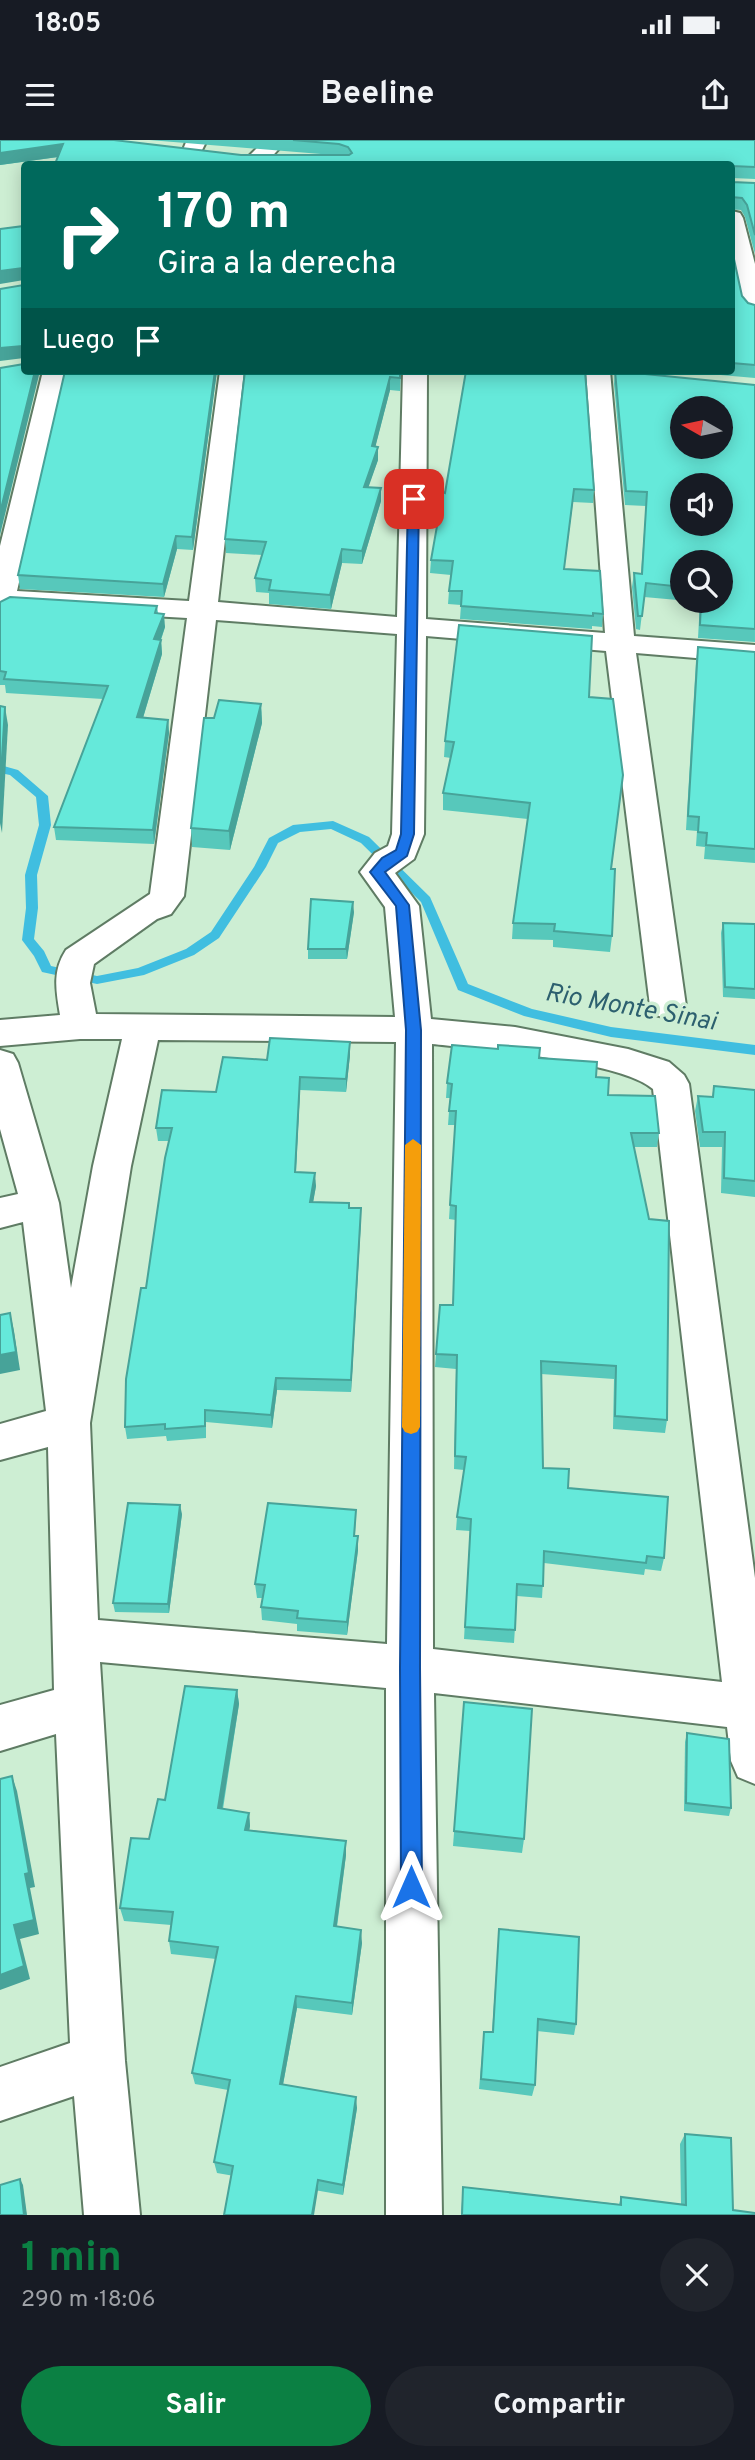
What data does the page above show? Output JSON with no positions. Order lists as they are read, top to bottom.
{
  "water": ["Rio Monte Sinai"],
  "north": "left",
  "page": {
    "status": "18:05",
    "header": "Beeline",
    "turn": ["170 m", "Gira a la derecha"],
    "then": "Luego",
    "heading": ["1 min", "290 m · 18:06"],
    "buttons": ["Salir", "Compartir"]
  }
}
